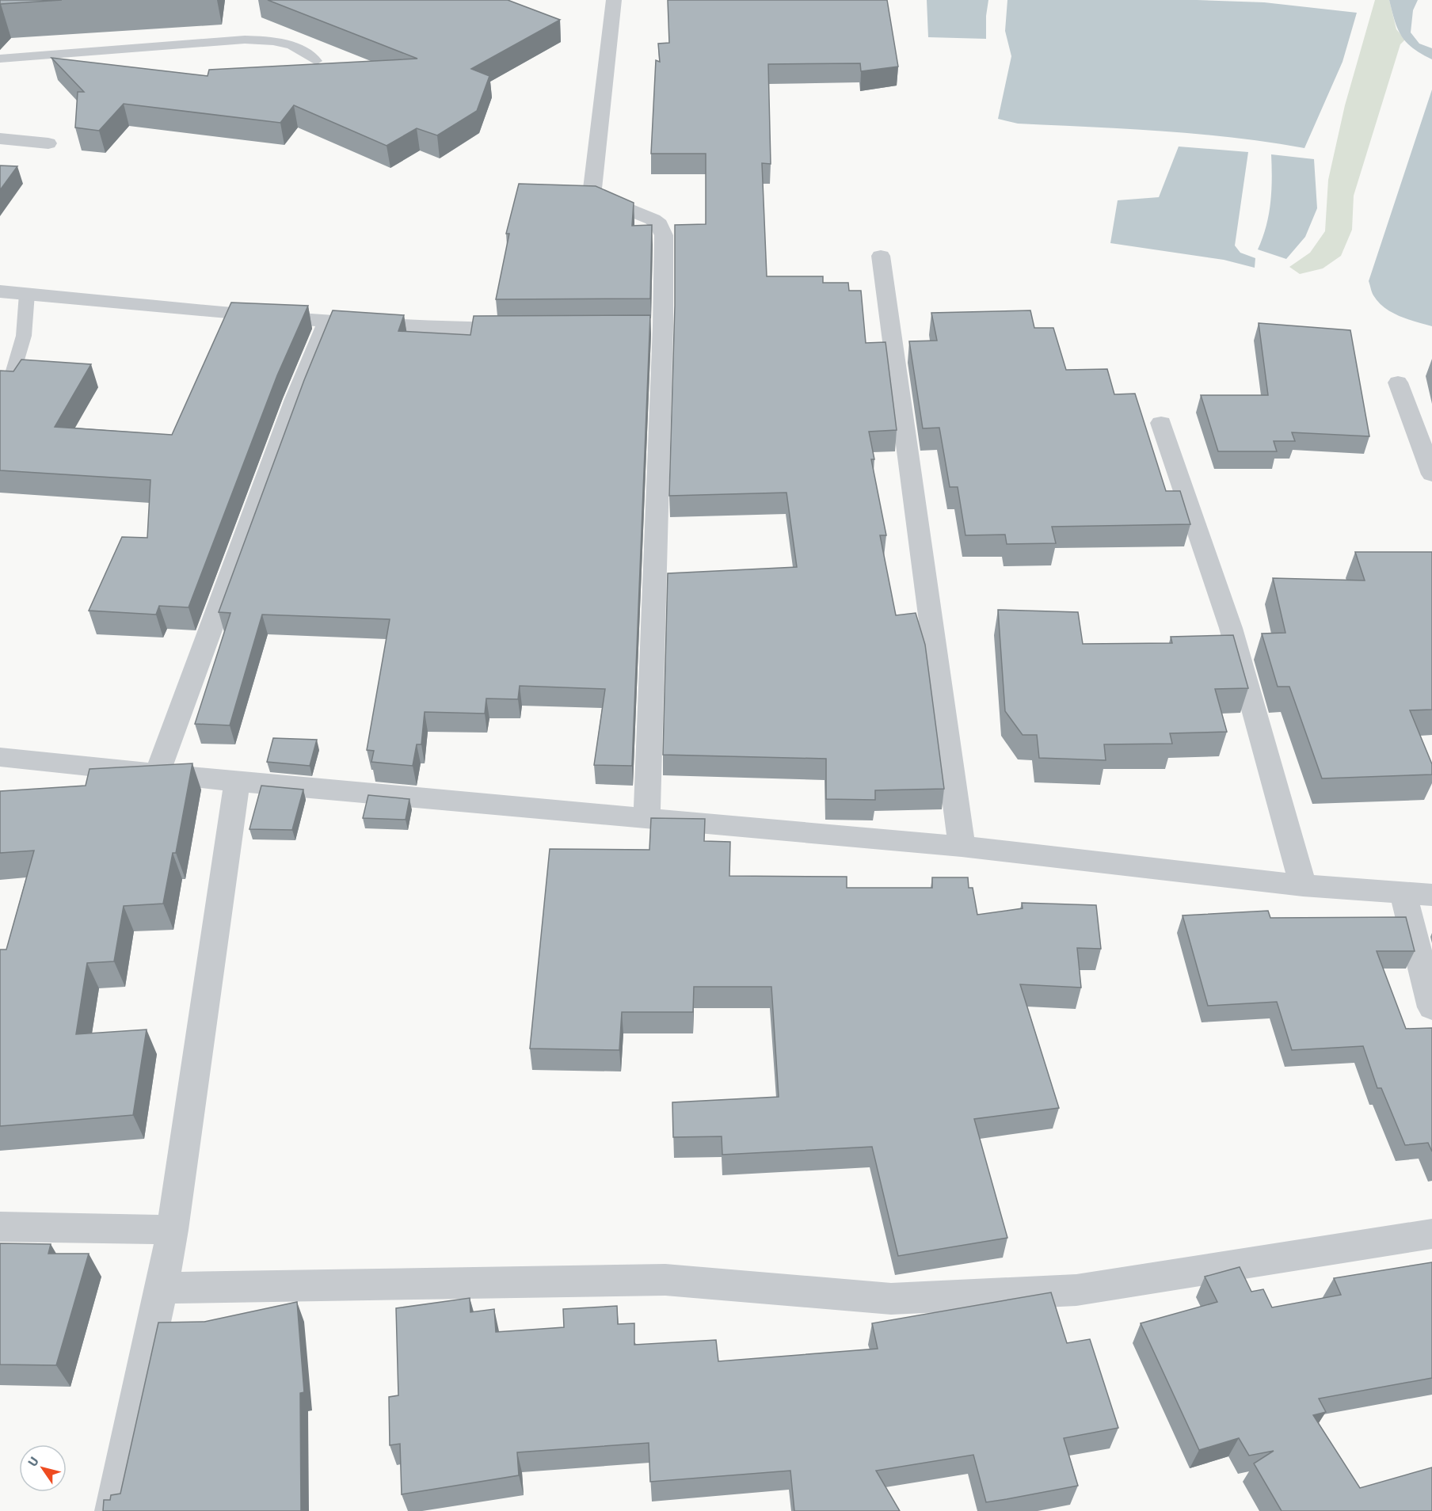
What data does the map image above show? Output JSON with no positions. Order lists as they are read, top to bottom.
{
  "north": "top left"
}
